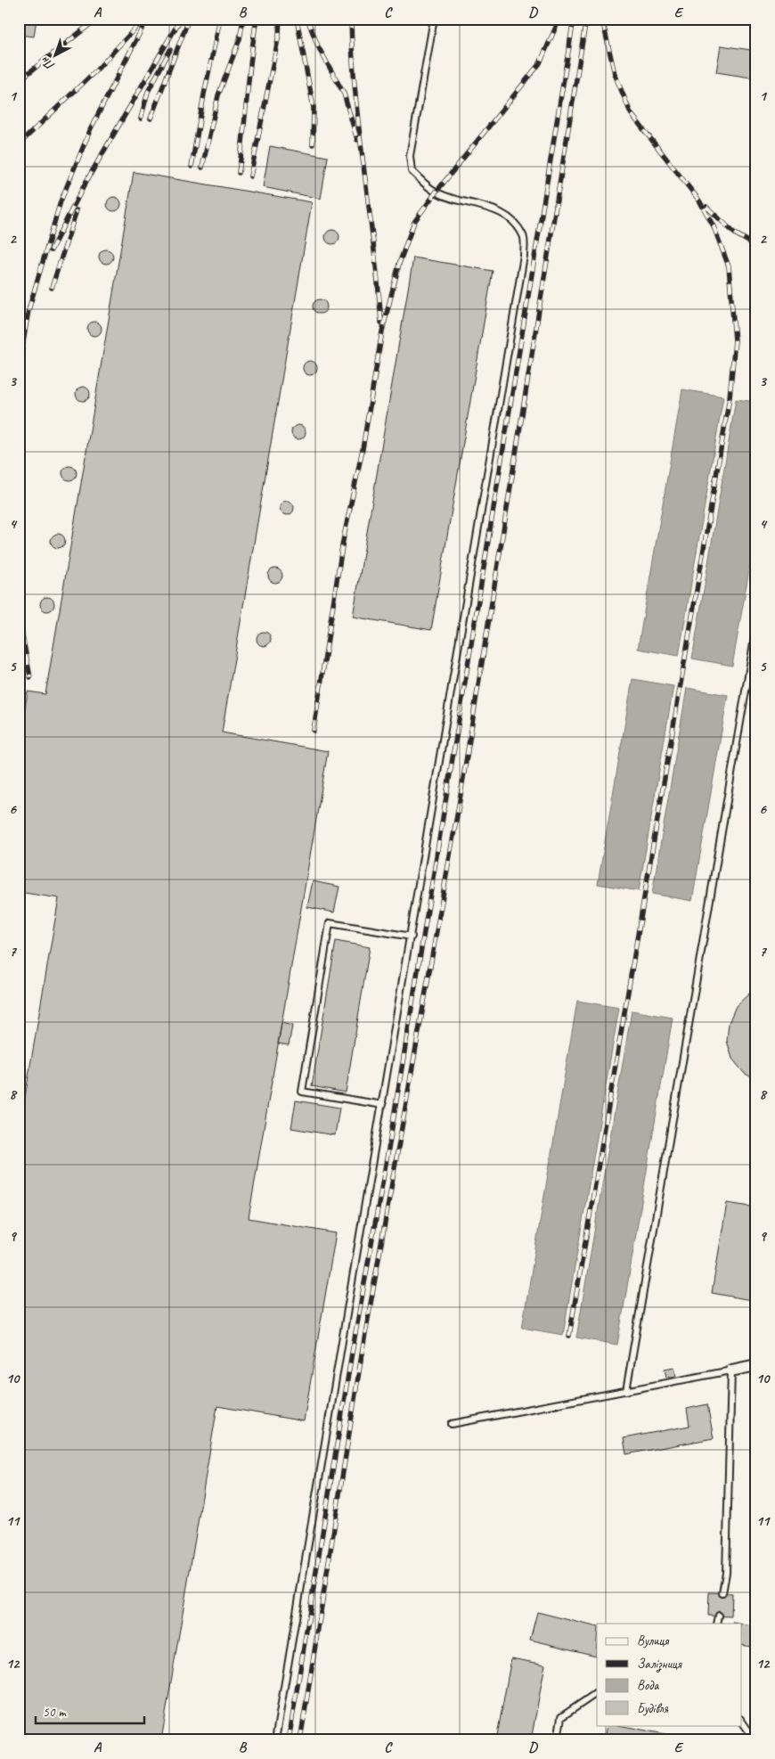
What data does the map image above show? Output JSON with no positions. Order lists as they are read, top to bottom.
{
  "legend": [
    "Вулиця",
    "Залізниця",
    "Вода",
    "Будівля"
  ],
  "scale_bar": "50 m",
  "north": "bottom left",
  "grid": {
    "columns": [
      "A",
      "B",
      "C",
      "D",
      "E"
    ],
    "rows": [
      "1",
      "2",
      "3",
      "4",
      "5",
      "6",
      "7",
      "8",
      "9",
      "10",
      "11",
      "12"
    ]
  }
}
